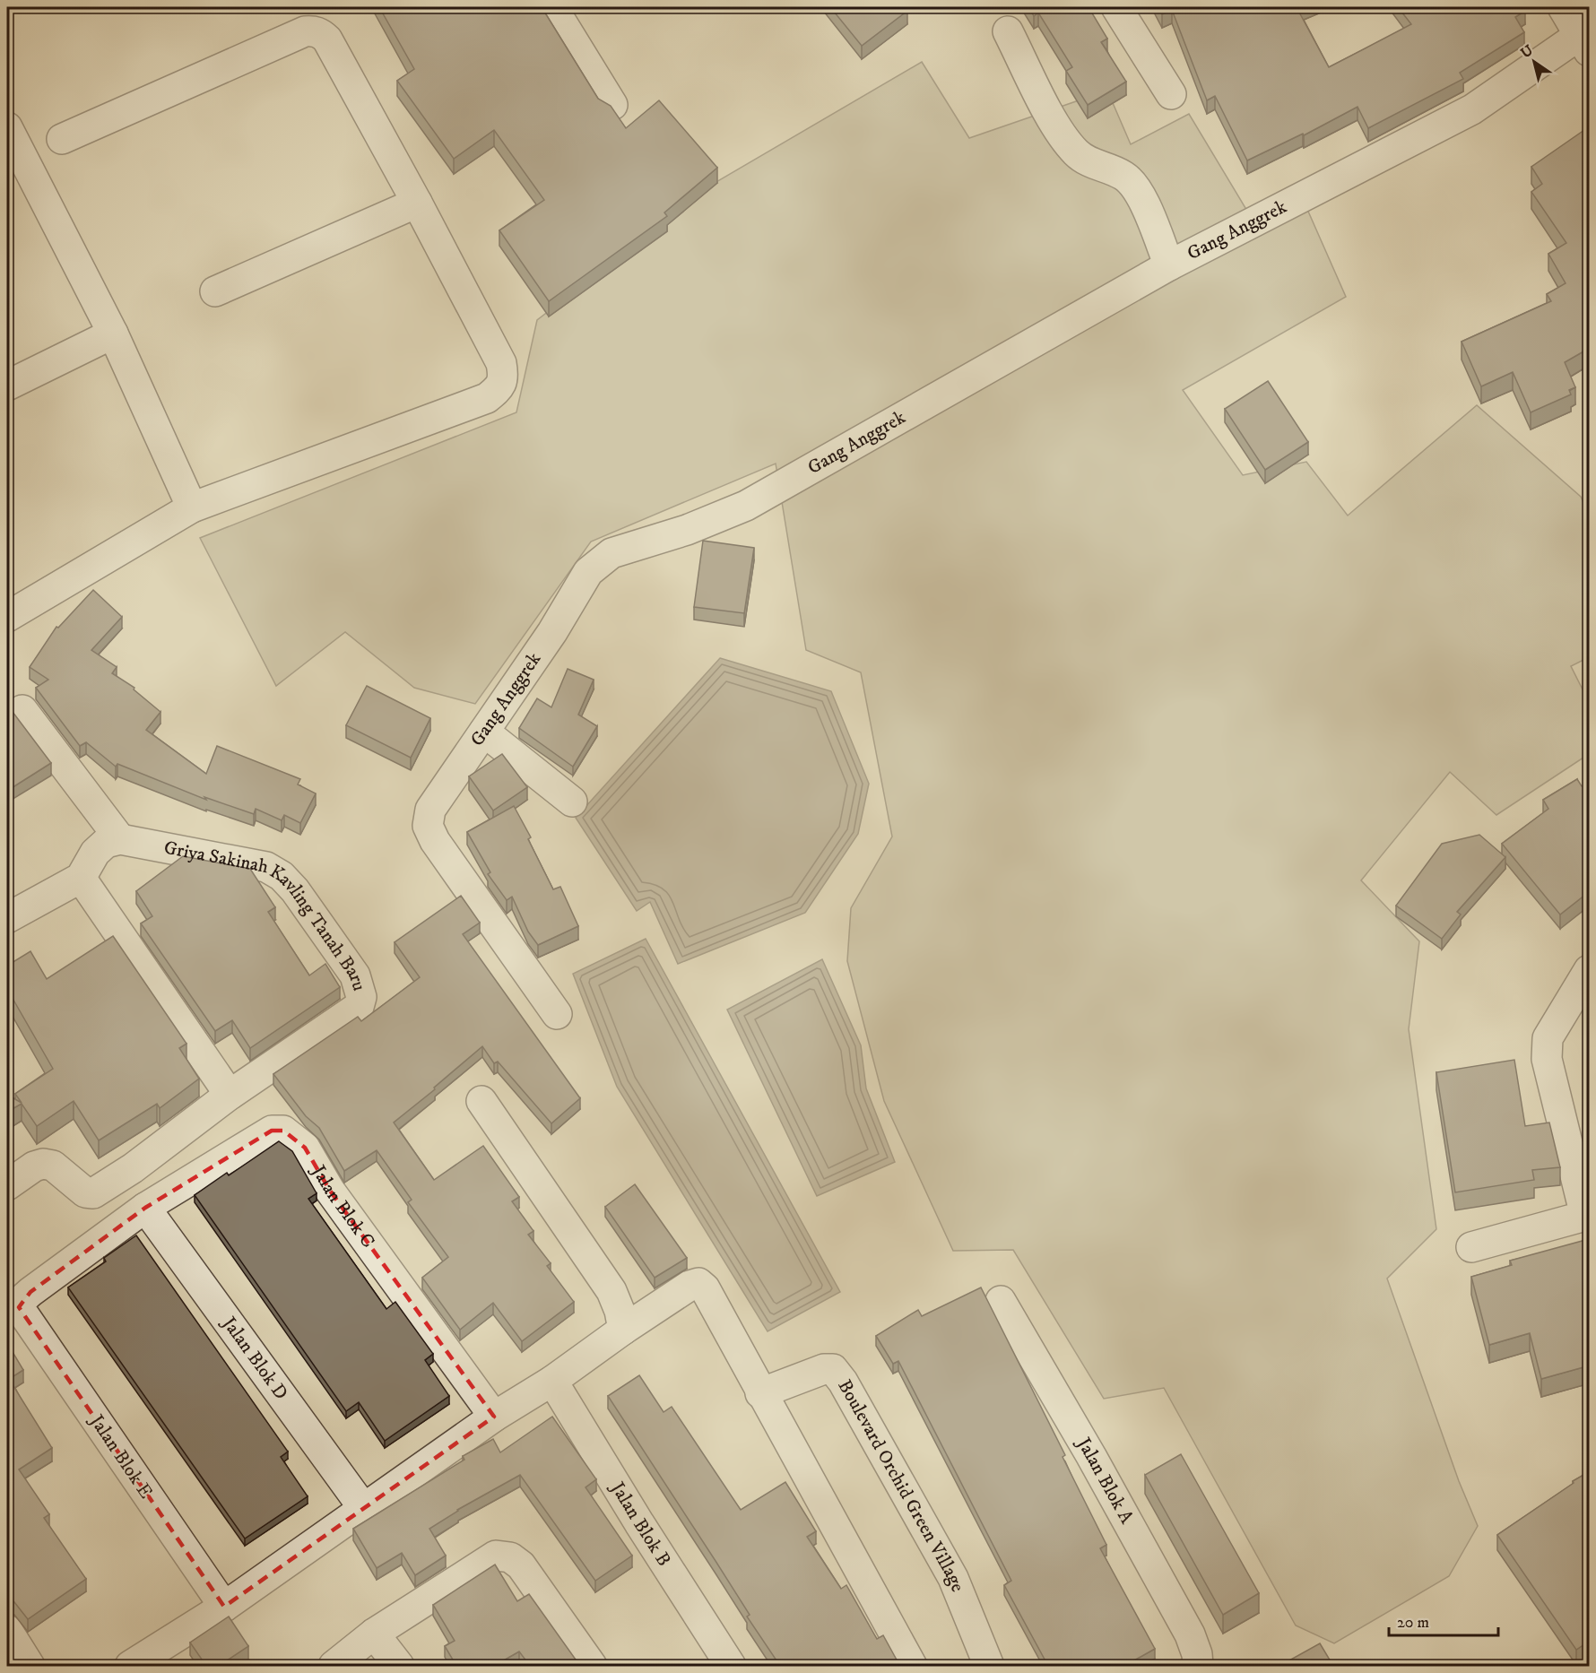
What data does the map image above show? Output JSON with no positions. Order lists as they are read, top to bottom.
{
  "streets": {
    "street": [
      "Gang Anggrek",
      "Griya Sakinah Kavling Tanah Baru",
      "Jalan Blok C",
      "Jalan Blok D",
      "Jalan Blok E",
      "Jalan Blok A",
      "Boulevard Orchid Green Village",
      "Jalan Blok B"
    ]
  },
  "crossings": [
    ["Jalan Blok C", "Jalan Blok D"],
    ["Jalan Blok C", "Jalan Blok E"]
  ],
  "scale_bar": "20 m",
  "north": "top left"
}
